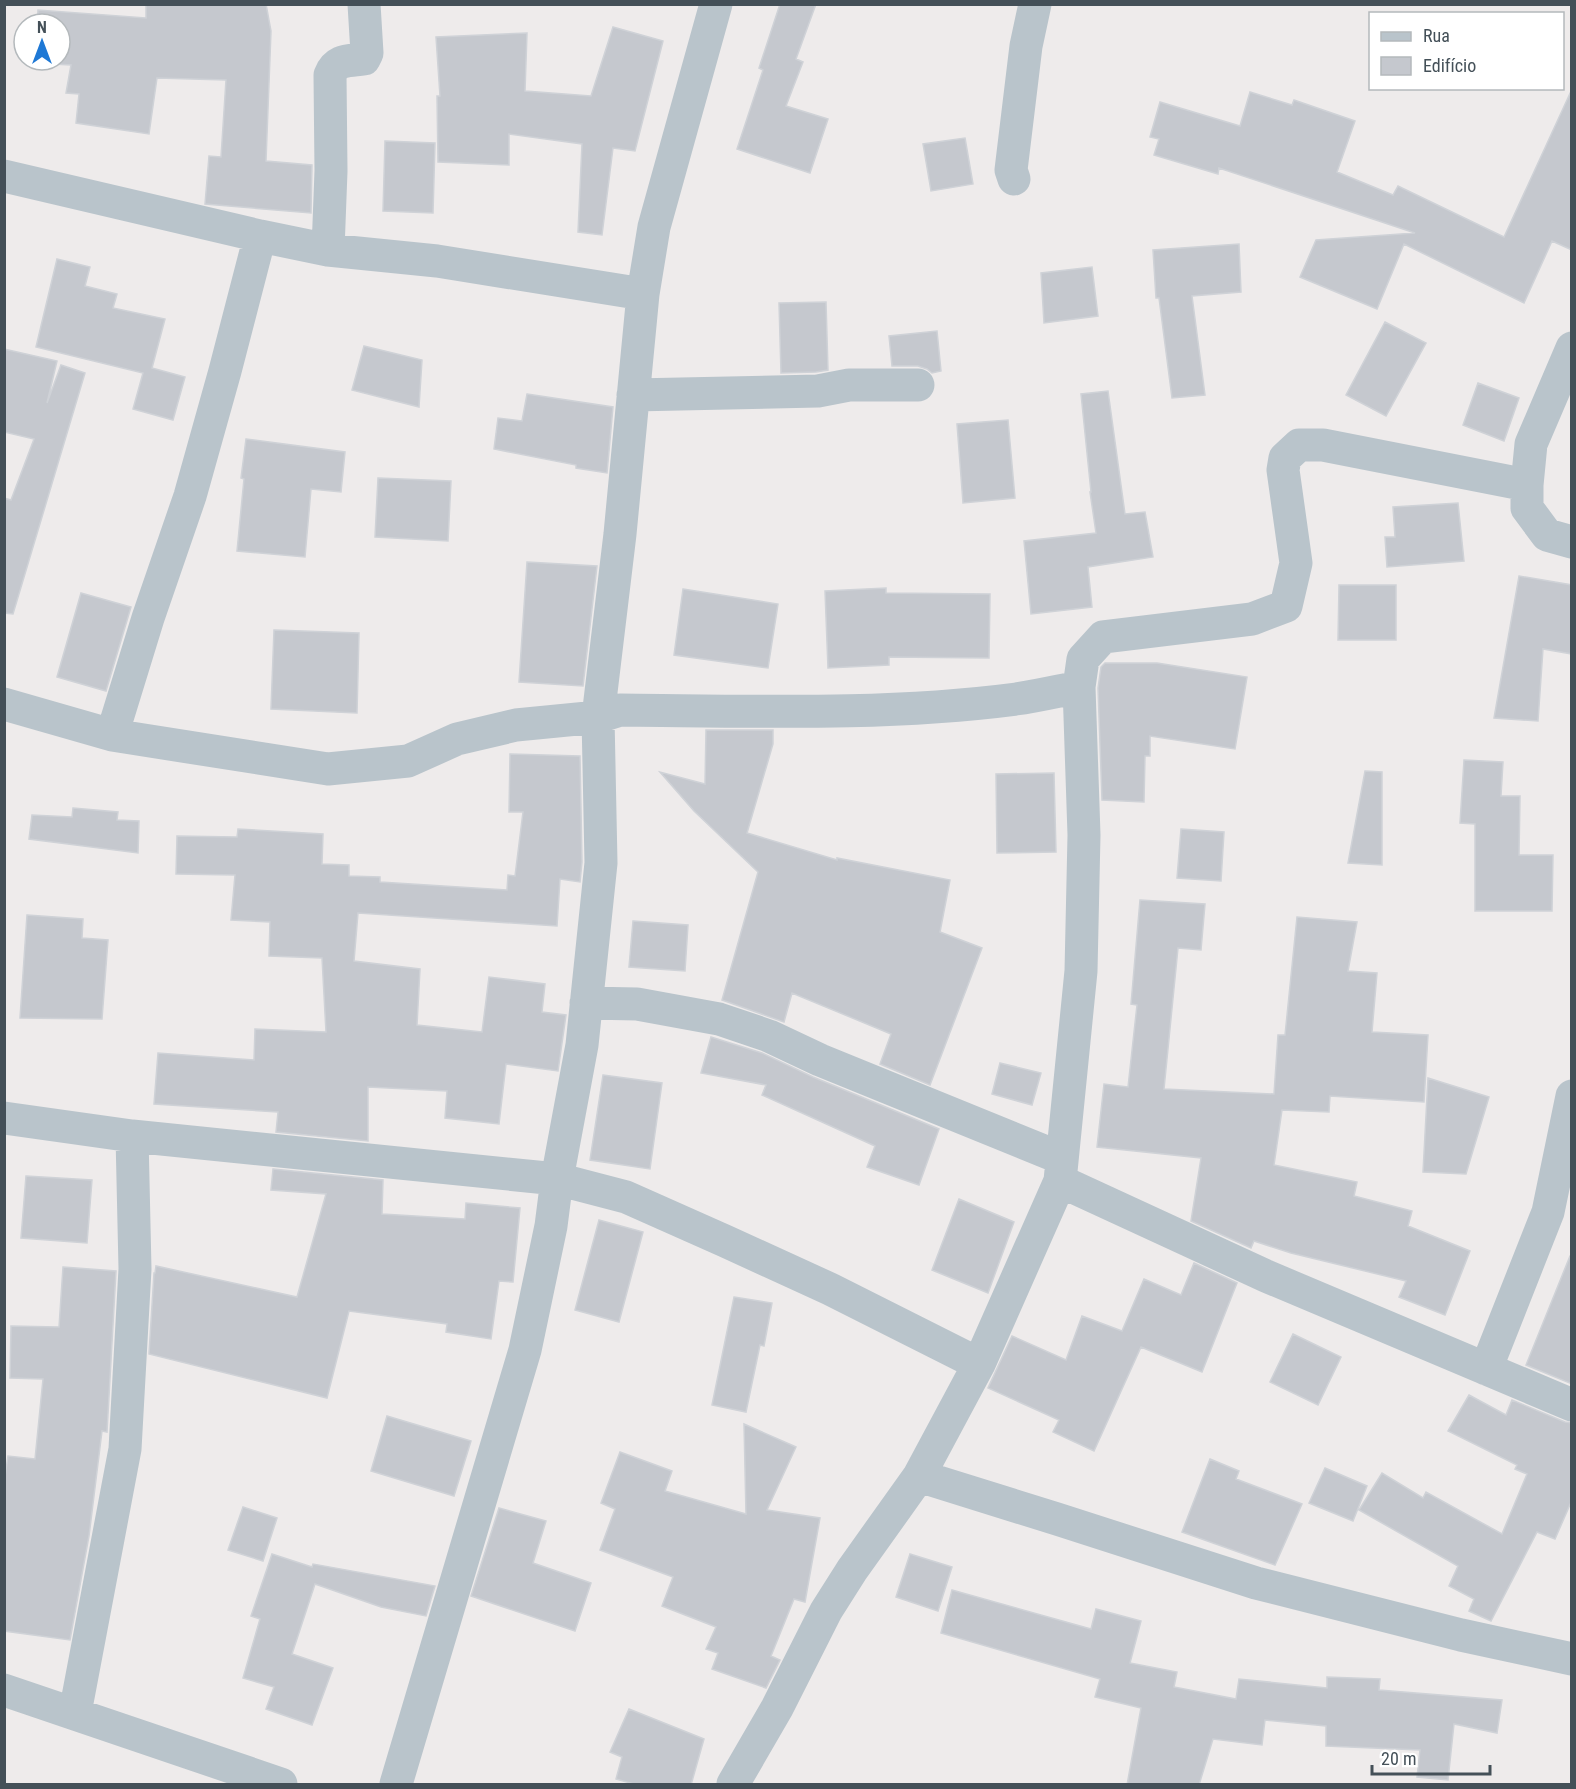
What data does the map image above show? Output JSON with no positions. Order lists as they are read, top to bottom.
{
  "legend": ["Rua", "Edifício"],
  "scale_bar": "20 m",
  "north": "top"
}
